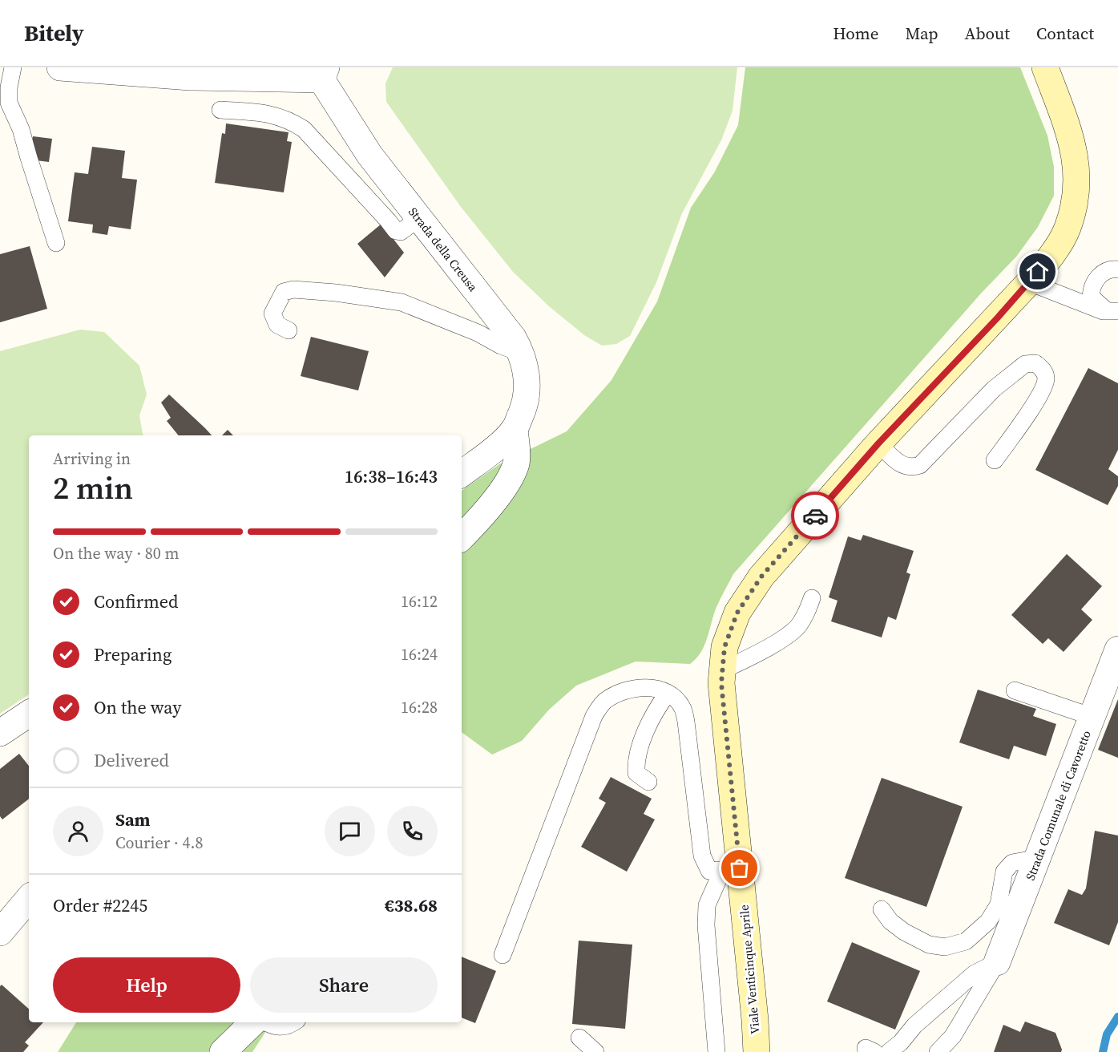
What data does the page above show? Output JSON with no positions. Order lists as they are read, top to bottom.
{
  "streets": {
    "street": ["Strada della Creusa", "Strada Comunale di Cavoretto", "Viale Venticinque Aprile"]
  },
  "page": {
    "header": "Bitely",
    "nav": [
      "Home",
      "Map",
      "About",
      "Contact"
    ],
    "heading": ["2 min", "Arriving in", "16:38–16:43"],
    "panel": [
      "Sam",
      "Courier · 4.8",
      "Order #2245",
      "€38.68"
    ],
    "bar": "On the way · 80 m",
    "list": [
      ["Confirmed", "16:12"],
      ["Preparing", "16:24"],
      ["On the way", "16:28"],
      "Delivered"
    ],
    "buttons": ["Help", "Share"]
  }
}
